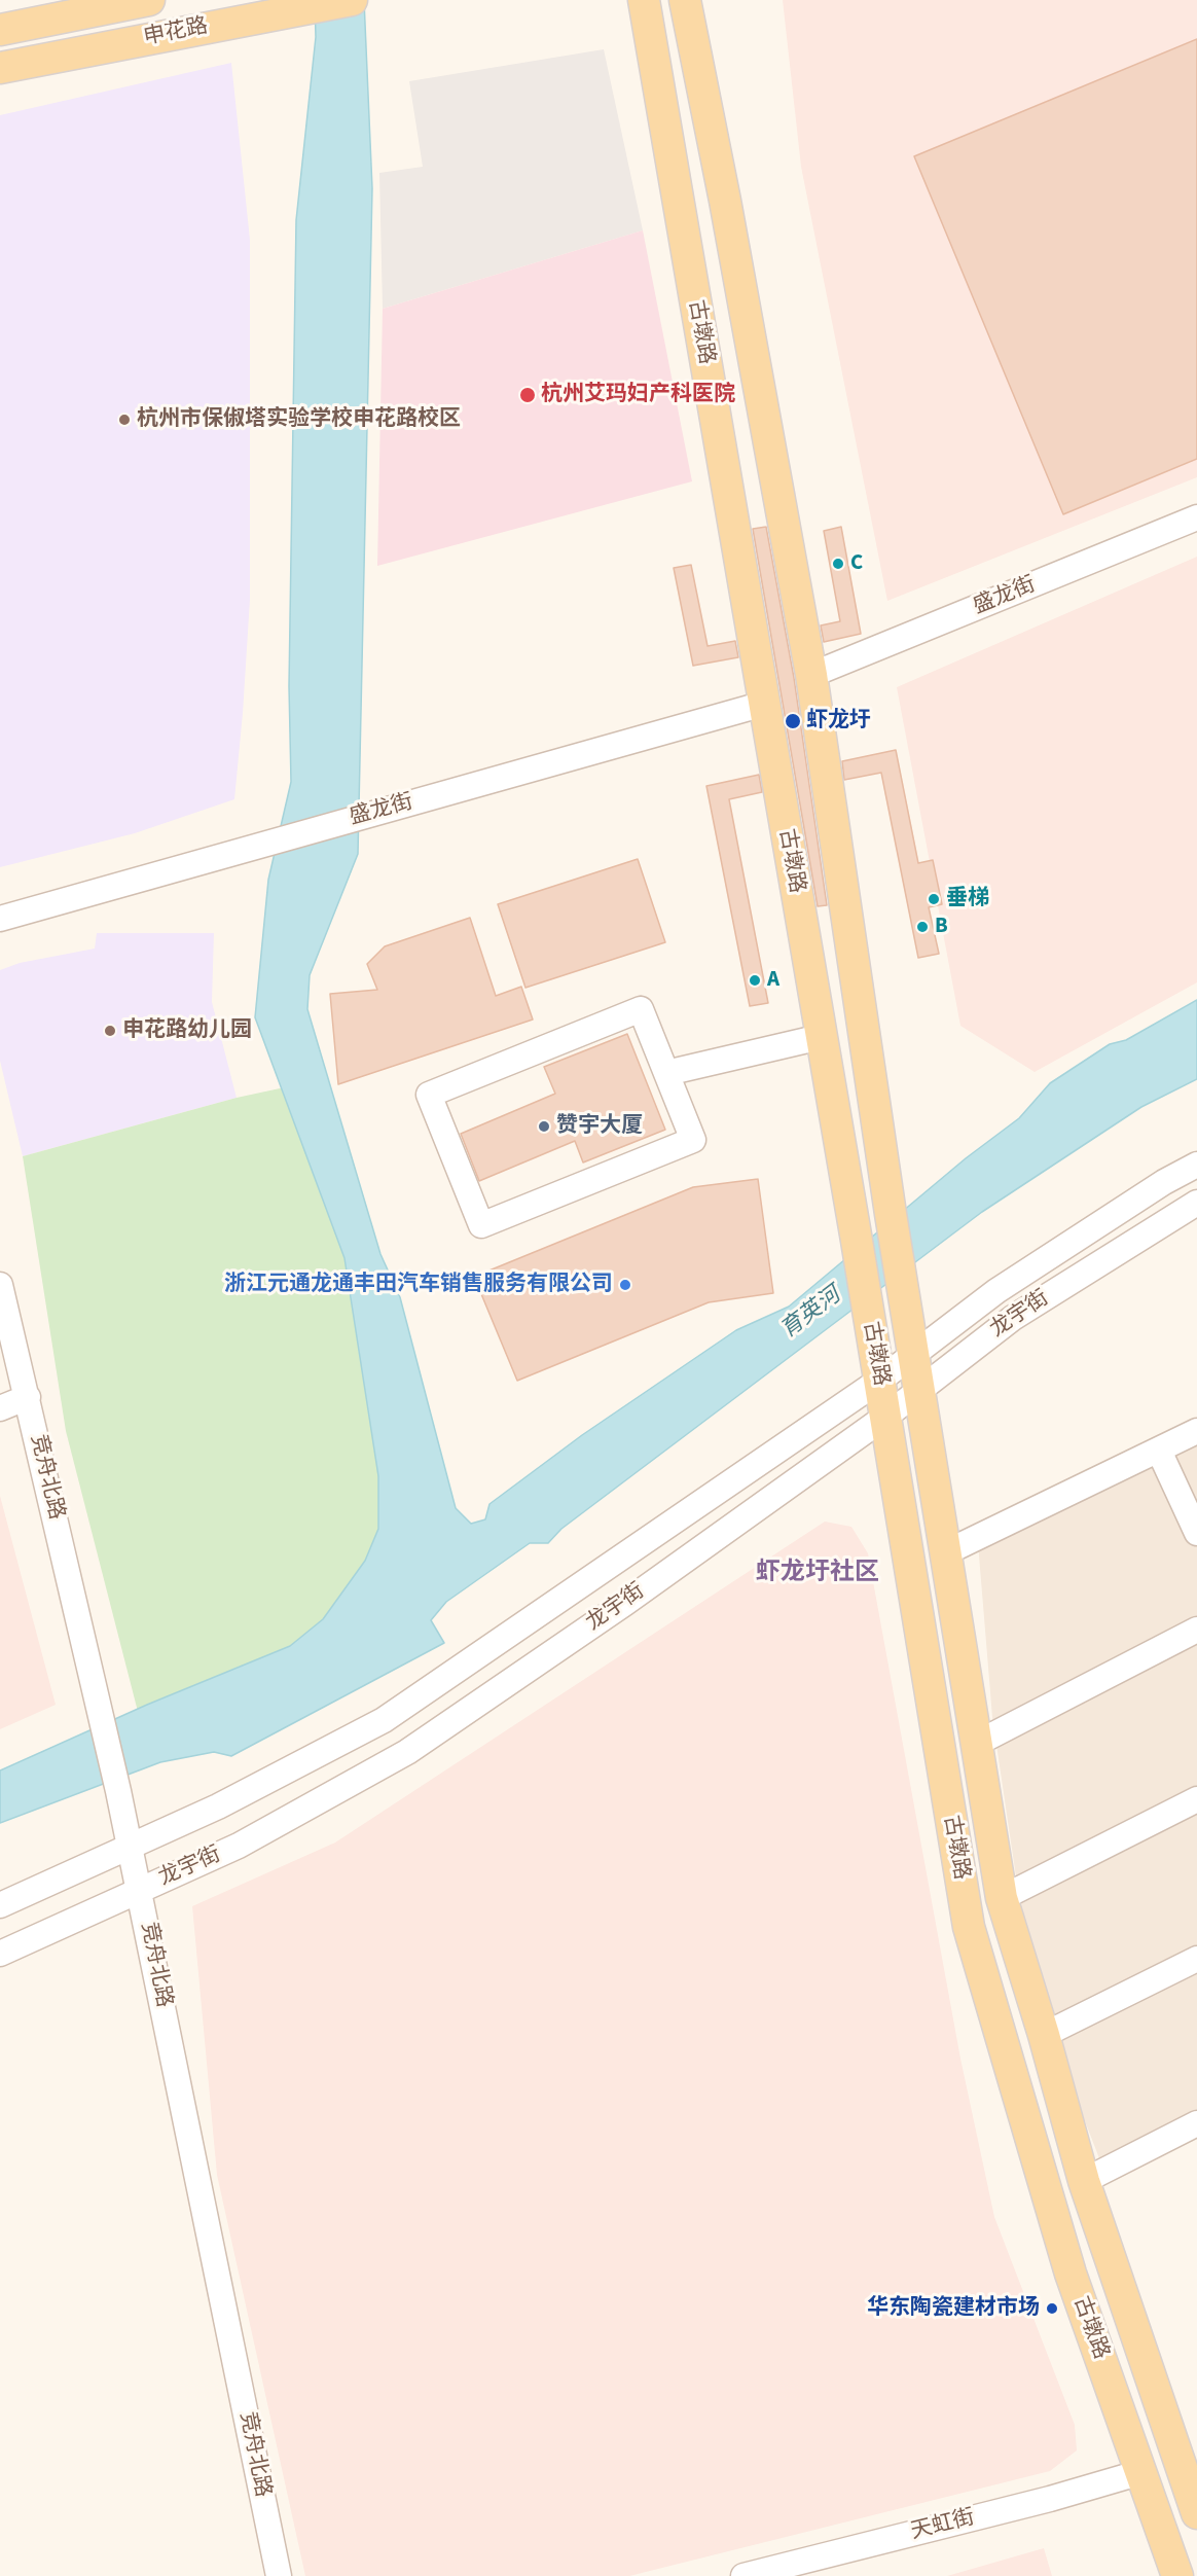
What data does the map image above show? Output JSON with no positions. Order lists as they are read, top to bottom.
{
  "streets": {
    "main road": ["申花路", "古墩路"],
    "street": [
      "盛龙街",
      "龙宇街",
      "竞舟北路",
      "天虹街"
    ]
  },
  "crossings": [
    ["古墩路", "盛龙街"],
    ["古墩路", "龙宇街"],
    ["古墩路", "天虹街"],
    ["龙宇街", "竞舟北路"]
  ],
  "districts": ["虾龙圩社区"],
  "water": ["育英河"],
  "places": [
    "杭州艾玛妇产科医院",
    "杭州市保俶塔实验学校申花路校区",
    "C",
    "虾龙圩",
    "垂梯",
    "B",
    "A",
    "申花路幼儿园",
    "赞宇大厦",
    "浙江元通龙通丰田汽车销售服务有限公司",
    "华东陶瓷建材市场"
  ]
}
